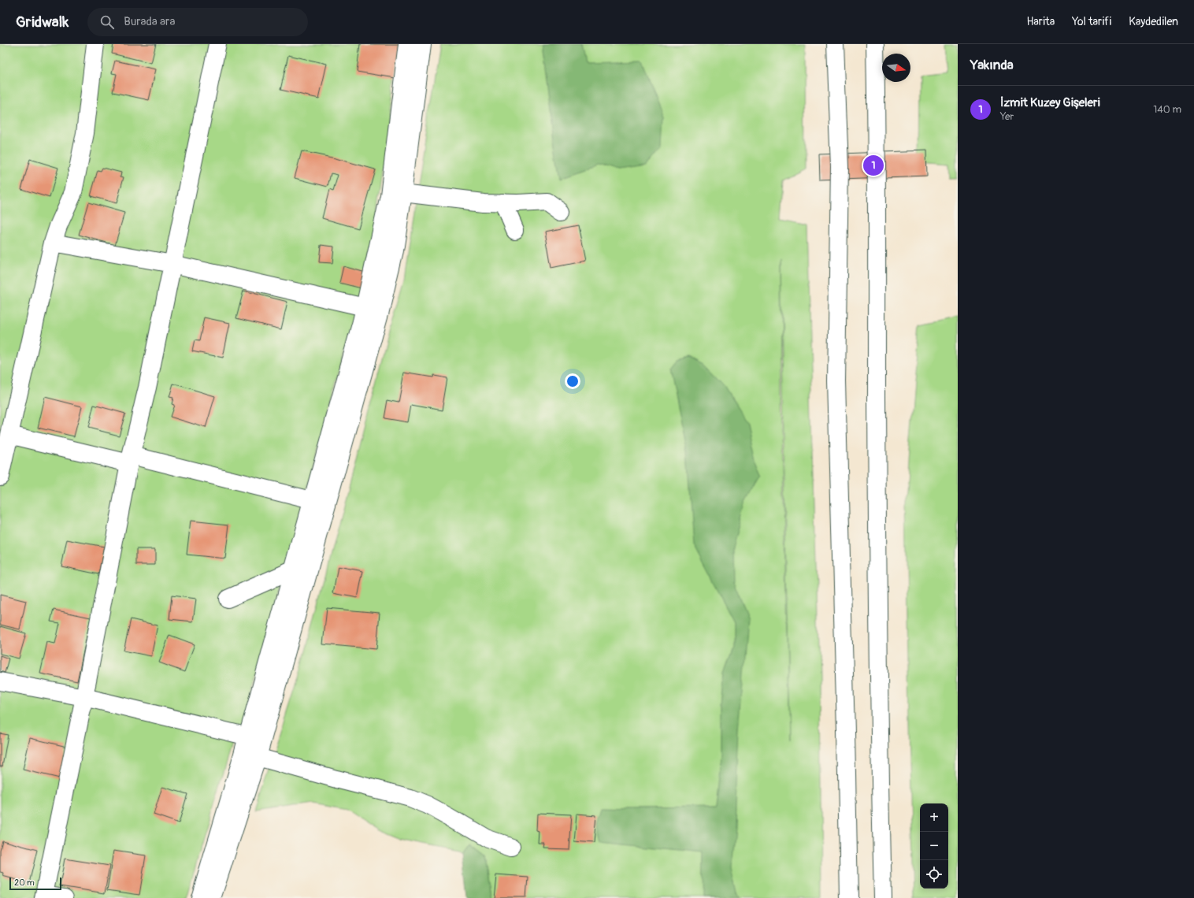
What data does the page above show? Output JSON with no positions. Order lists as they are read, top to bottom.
{
  "scale_bar": "20 m",
  "north": "right",
  "page": {
    "header": "Gridwalk",
    "search": "Burada ara",
    "nav": ["Harita", "Yol tarifi", "Kaydedilen"],
    "heading": "Yakında",
    "list": [
      {
        "mark": "1",
        "name": "İzmit Kuzey Gişeleri",
        "note": "Yer",
        "value": "140 m"
      }
    ],
    "pins": "1",
    "map_buttons": ["+", "−"],
    "scale": "20 m"
  }
}
